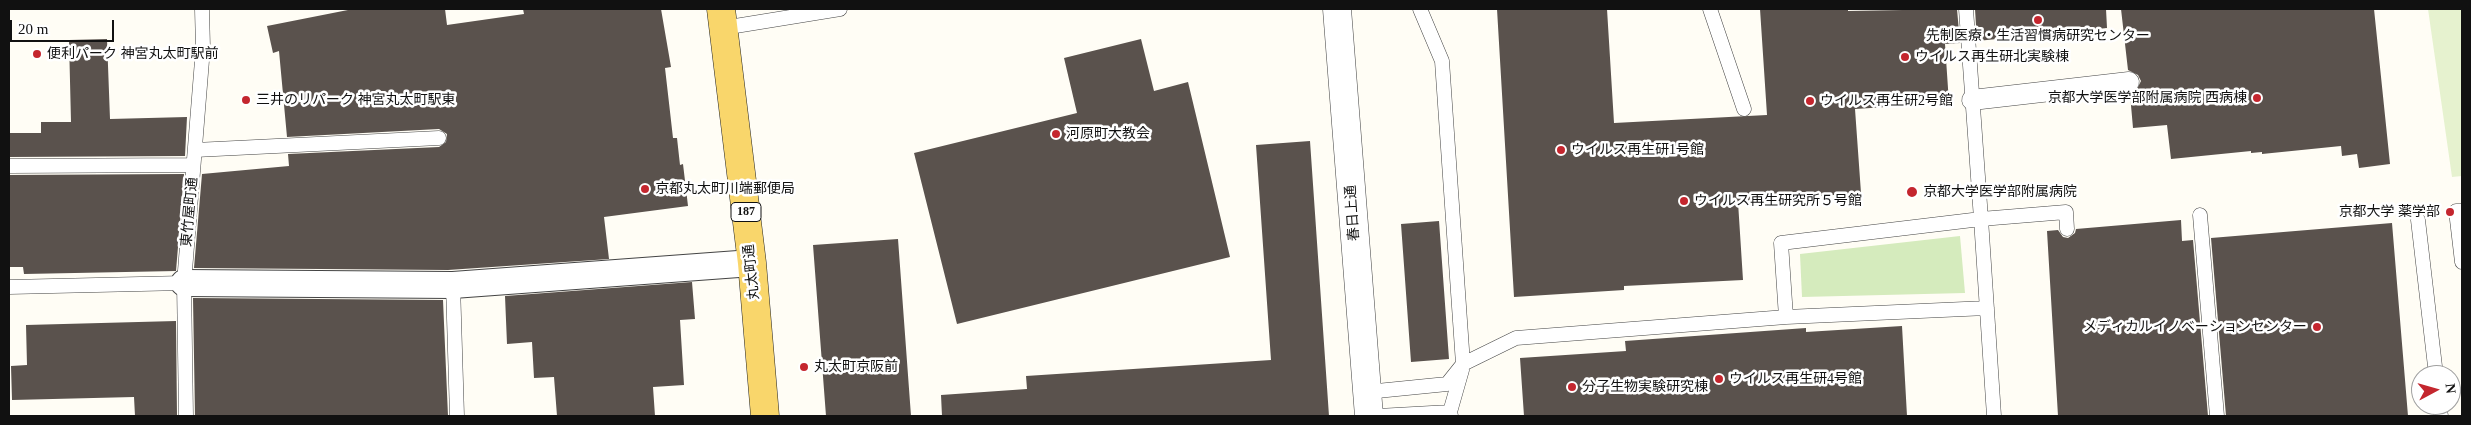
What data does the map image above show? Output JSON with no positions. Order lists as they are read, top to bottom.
{
  "streets": {
    "main road": ["187", "丸太町通"],
    "street": ["春日上通"],
    "lane": ["東竹屋町通"]
  },
  "places": [
    "先制医療・生活習慣病研究センター",
    "便利パーク 神宮丸太町駅前",
    "ウイルス再生研北実験棟",
    "京都大学医学部附属病院 西病棟",
    "三井のリパーク 神宮丸太町駅東",
    "ウイルス再生研2号館",
    "河原町大教会",
    "ウイルス再生研1号館",
    "京都丸太町川端郵便局",
    "京都大学医学部附属病院",
    "ウイルス再生研究所５号館",
    "京都大学 薬学部",
    "メディカルイノベーションセンター",
    "丸太町京阪前",
    "ウイルス再生研4号館",
    "分子生物実験研究棟"
  ],
  "scale_bar": "20 m",
  "north": "right"
}
